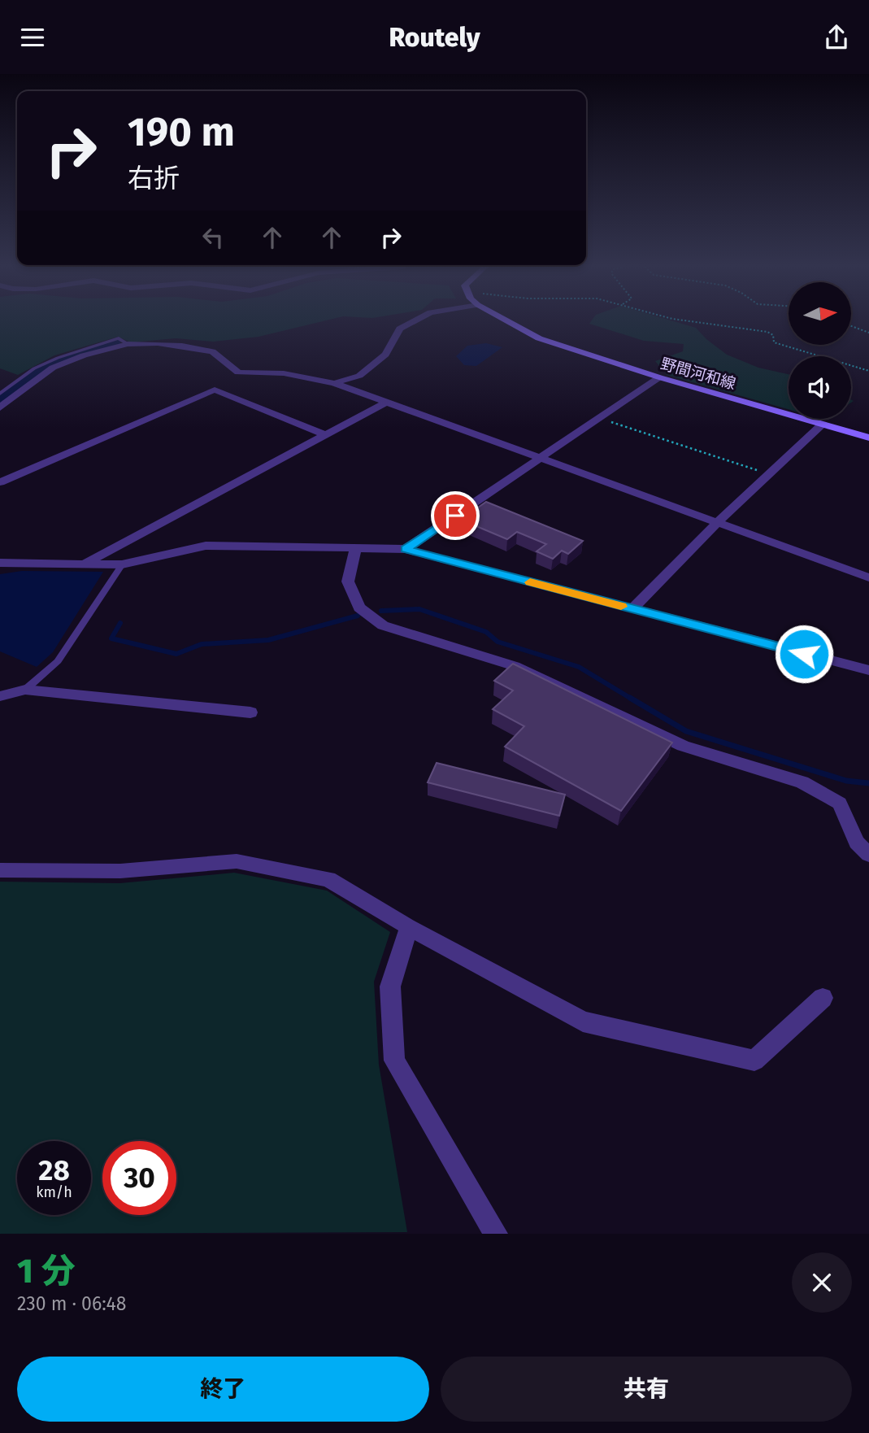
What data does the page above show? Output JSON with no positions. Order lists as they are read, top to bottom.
{
  "streets": {
    "main road": ["野間河和線"]
  },
  "north": "right",
  "page": {
    "header": "Routely",
    "turn": ["190 m", "右折"],
    "speed": "28 km/h",
    "limit": "30",
    "heading": ["1 分", "230 m · 06:48"],
    "buttons": ["終了", "共有"]
  }
}
